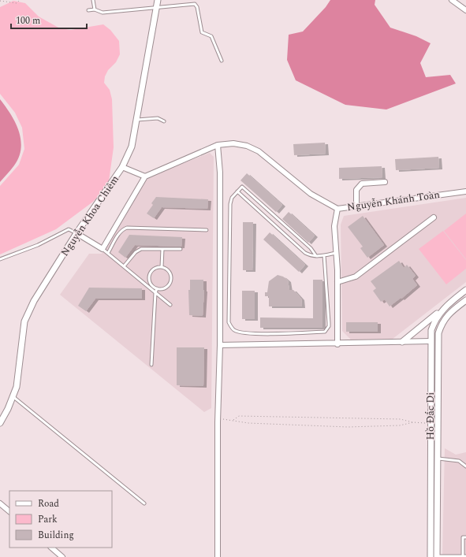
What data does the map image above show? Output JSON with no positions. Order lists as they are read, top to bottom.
{
  "streets": {
    "street": ["Nguyễn Khánh Toàn", "Nguyễn Khoa Chiêm", "Hồ Đắc Di"]
  },
  "legend": ["Road", "Park", "Building"],
  "scale_bar": "100 m"
}
